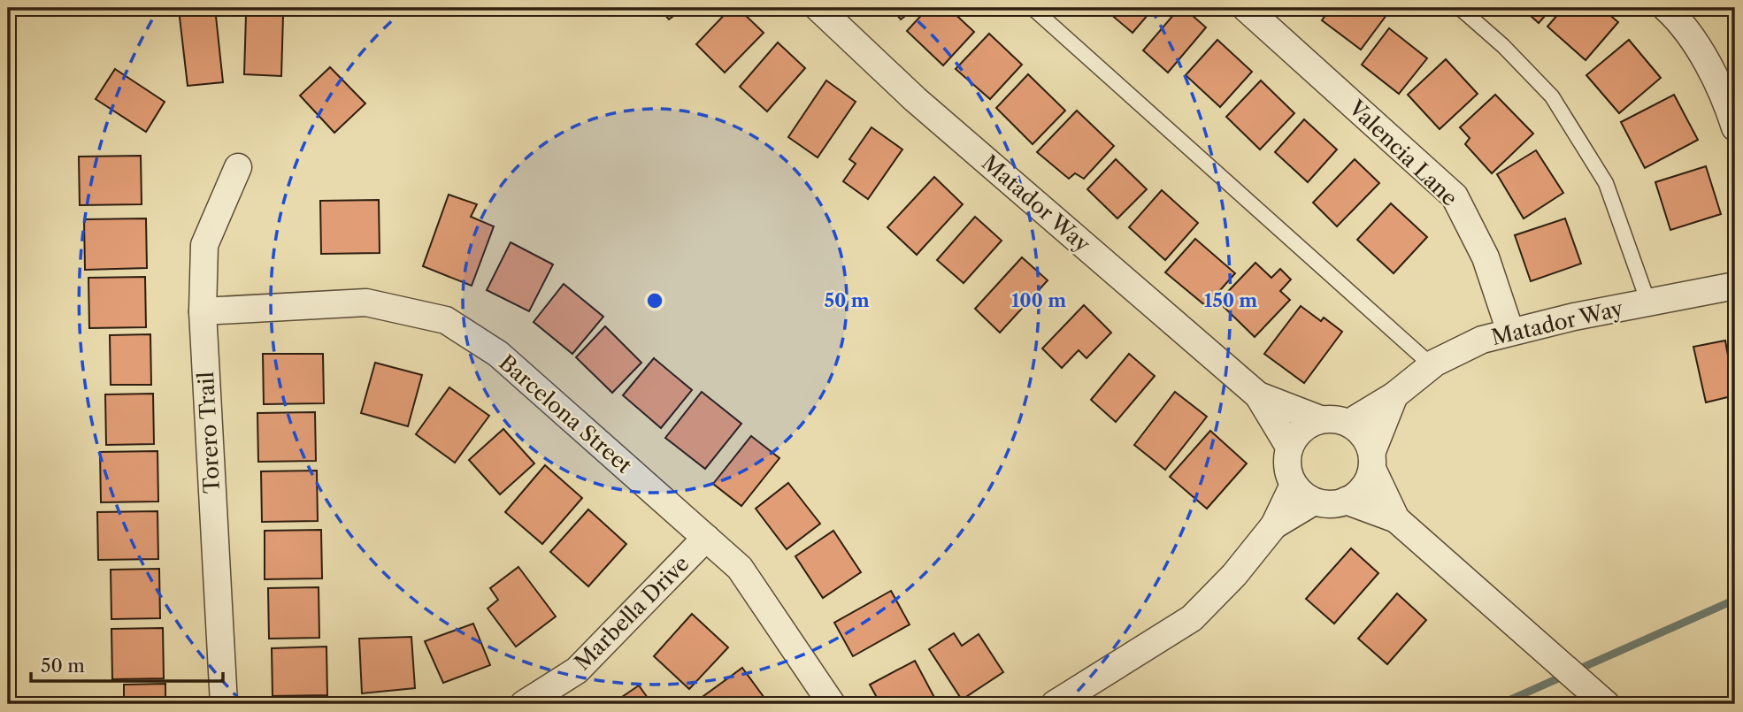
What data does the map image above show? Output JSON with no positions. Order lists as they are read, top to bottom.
{
  "streets": {
    "street": [
      "Valencia Lane",
      "Matador Way",
      "Barcelona Street",
      "Torero Trail",
      "Marbella Drive"
    ]
  },
  "crossings": [
    ["Valencia Lane", "Matador Way"],
    ["Barcelona Street", "Torero Trail"],
    ["Barcelona Street", "Marbella Drive"]
  ],
  "scale_bar": "50 m",
  "rings": ["50 m", "100 m", "150 m"]
}
